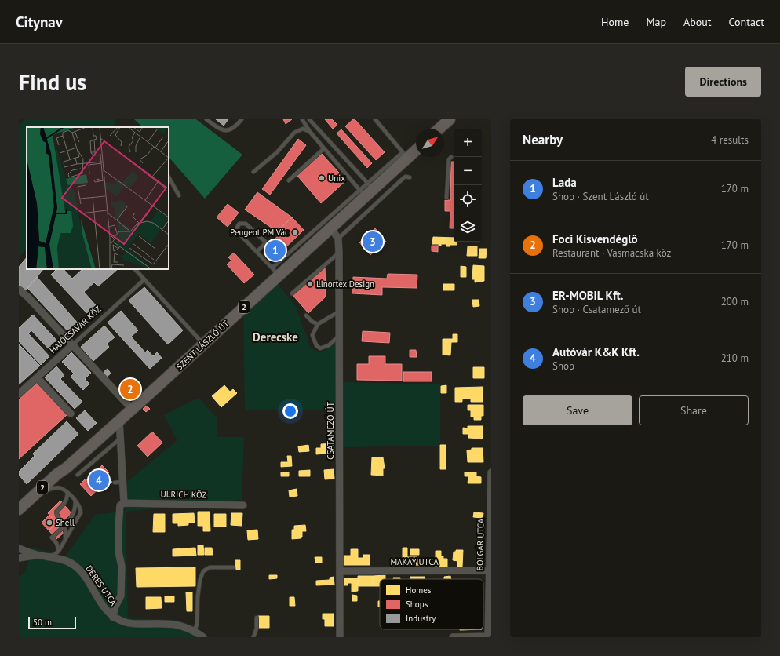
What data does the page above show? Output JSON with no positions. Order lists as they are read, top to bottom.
{
  "streets": {
    "main road": ["2", "SZENT LÁSZLÓ ÚT"],
    "street": [
      "HAJÓCSAVAR KÖZ",
      "CSATAMEZŐ ÚT",
      "ULRICH KÖZ",
      "BOLGÁR UTCA",
      "MAKAY UTCA",
      "DERES UTCA"
    ]
  },
  "crossings": [
    ["2", "SZENT LÁSZLÓ ÚT"],
    ["CSATAMEZŐ ÚT", "MAKAY UTCA"],
    ["BOLGÁR UTCA", "MAKAY UTCA"]
  ],
  "districts": ["Derecske"],
  "places": [
    "Unix",
    "Peugeot PM Vác",
    "Linortex Design",
    "Shell"
  ],
  "legend": ["Homes", "Shops", "Industry"],
  "scale_bar": "50 m",
  "north": "top right",
  "page": {
    "header": "Citynav",
    "nav": [
      "Home",
      "Map",
      "About",
      "Contact"
    ],
    "buttons": [
      "Directions",
      ["Save", "Share"]
    ],
    "title": "Find us",
    "heading": ["Nearby", "4 results"],
    "map_buttons": ["+", "−"],
    "list": [
      {
        "mark": "1",
        "name": "Lada",
        "note": "Shop · Szent László út",
        "value": "170 m"
      },
      {
        "mark": "2",
        "name": "Foci Kisvendéglő",
        "note": "Restaurant · Vasmacska köz",
        "value": "170 m"
      },
      {
        "mark": "3",
        "name": "ER-MOBIL Kft.",
        "note": "Shop · Csatamező út",
        "value": "200 m"
      },
      {
        "mark": "4",
        "name": "Autóvár K&K Kft.",
        "note": "Shop",
        "value": "210 m"
      }
    ],
    "pins": [
      "3",
      "1",
      "2",
      "4"
    ],
    "scale": "50 m"
  }
}
